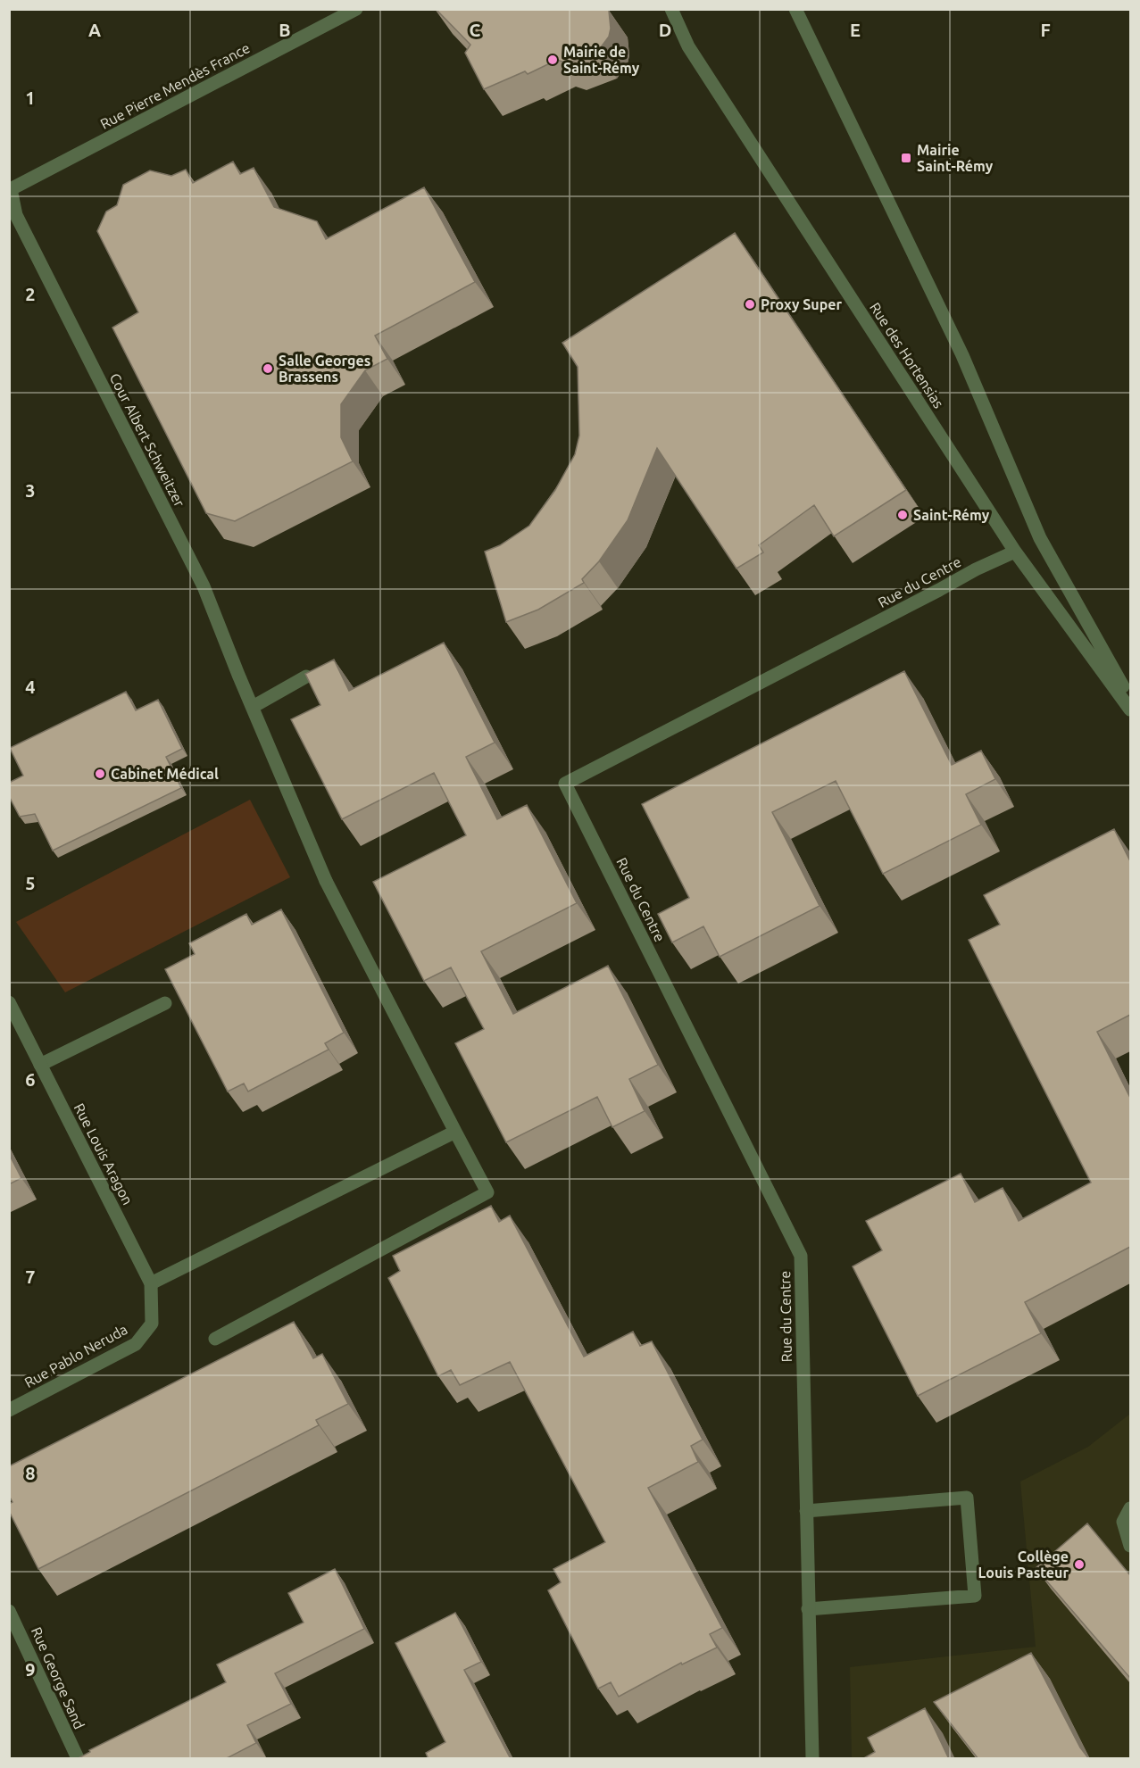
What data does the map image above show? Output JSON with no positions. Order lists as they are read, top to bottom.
{
  "streets": {
    "street": [
      "Rue Pierre Mendès France",
      "Rue des Hortensias",
      "Cour Albert Schweitzer",
      "Rue du Centre",
      "Rue Louis Aragon",
      "Rue Pablo Neruda",
      "Rue George Sand"
    ]
  },
  "crossings": [
    ["Rue Pierre Mendès France", "Cour Albert Schweitzer"],
    ["Rue des Hortensias", "Rue du Centre"],
    ["Rue Louis Aragon", "Rue Pablo Neruda"]
  ],
  "places": {
    "other": [
      "Mairie de Saint-Rémy",
      "Proxy Super",
      "Salle Georges Brassens",
      "Saint-Rémy",
      "Cabinet Médical",
      "Collège Louis Pasteur"
    ],
    "transit": ["Mairie Saint-Rémy"]
  },
  "grid": {
    "columns": [
      "A",
      "B",
      "C",
      "D",
      "E",
      "F"
    ],
    "rows": [
      "1",
      "2",
      "3",
      "4",
      "5",
      "6",
      "7",
      "8",
      "9"
    ]
  }
}
